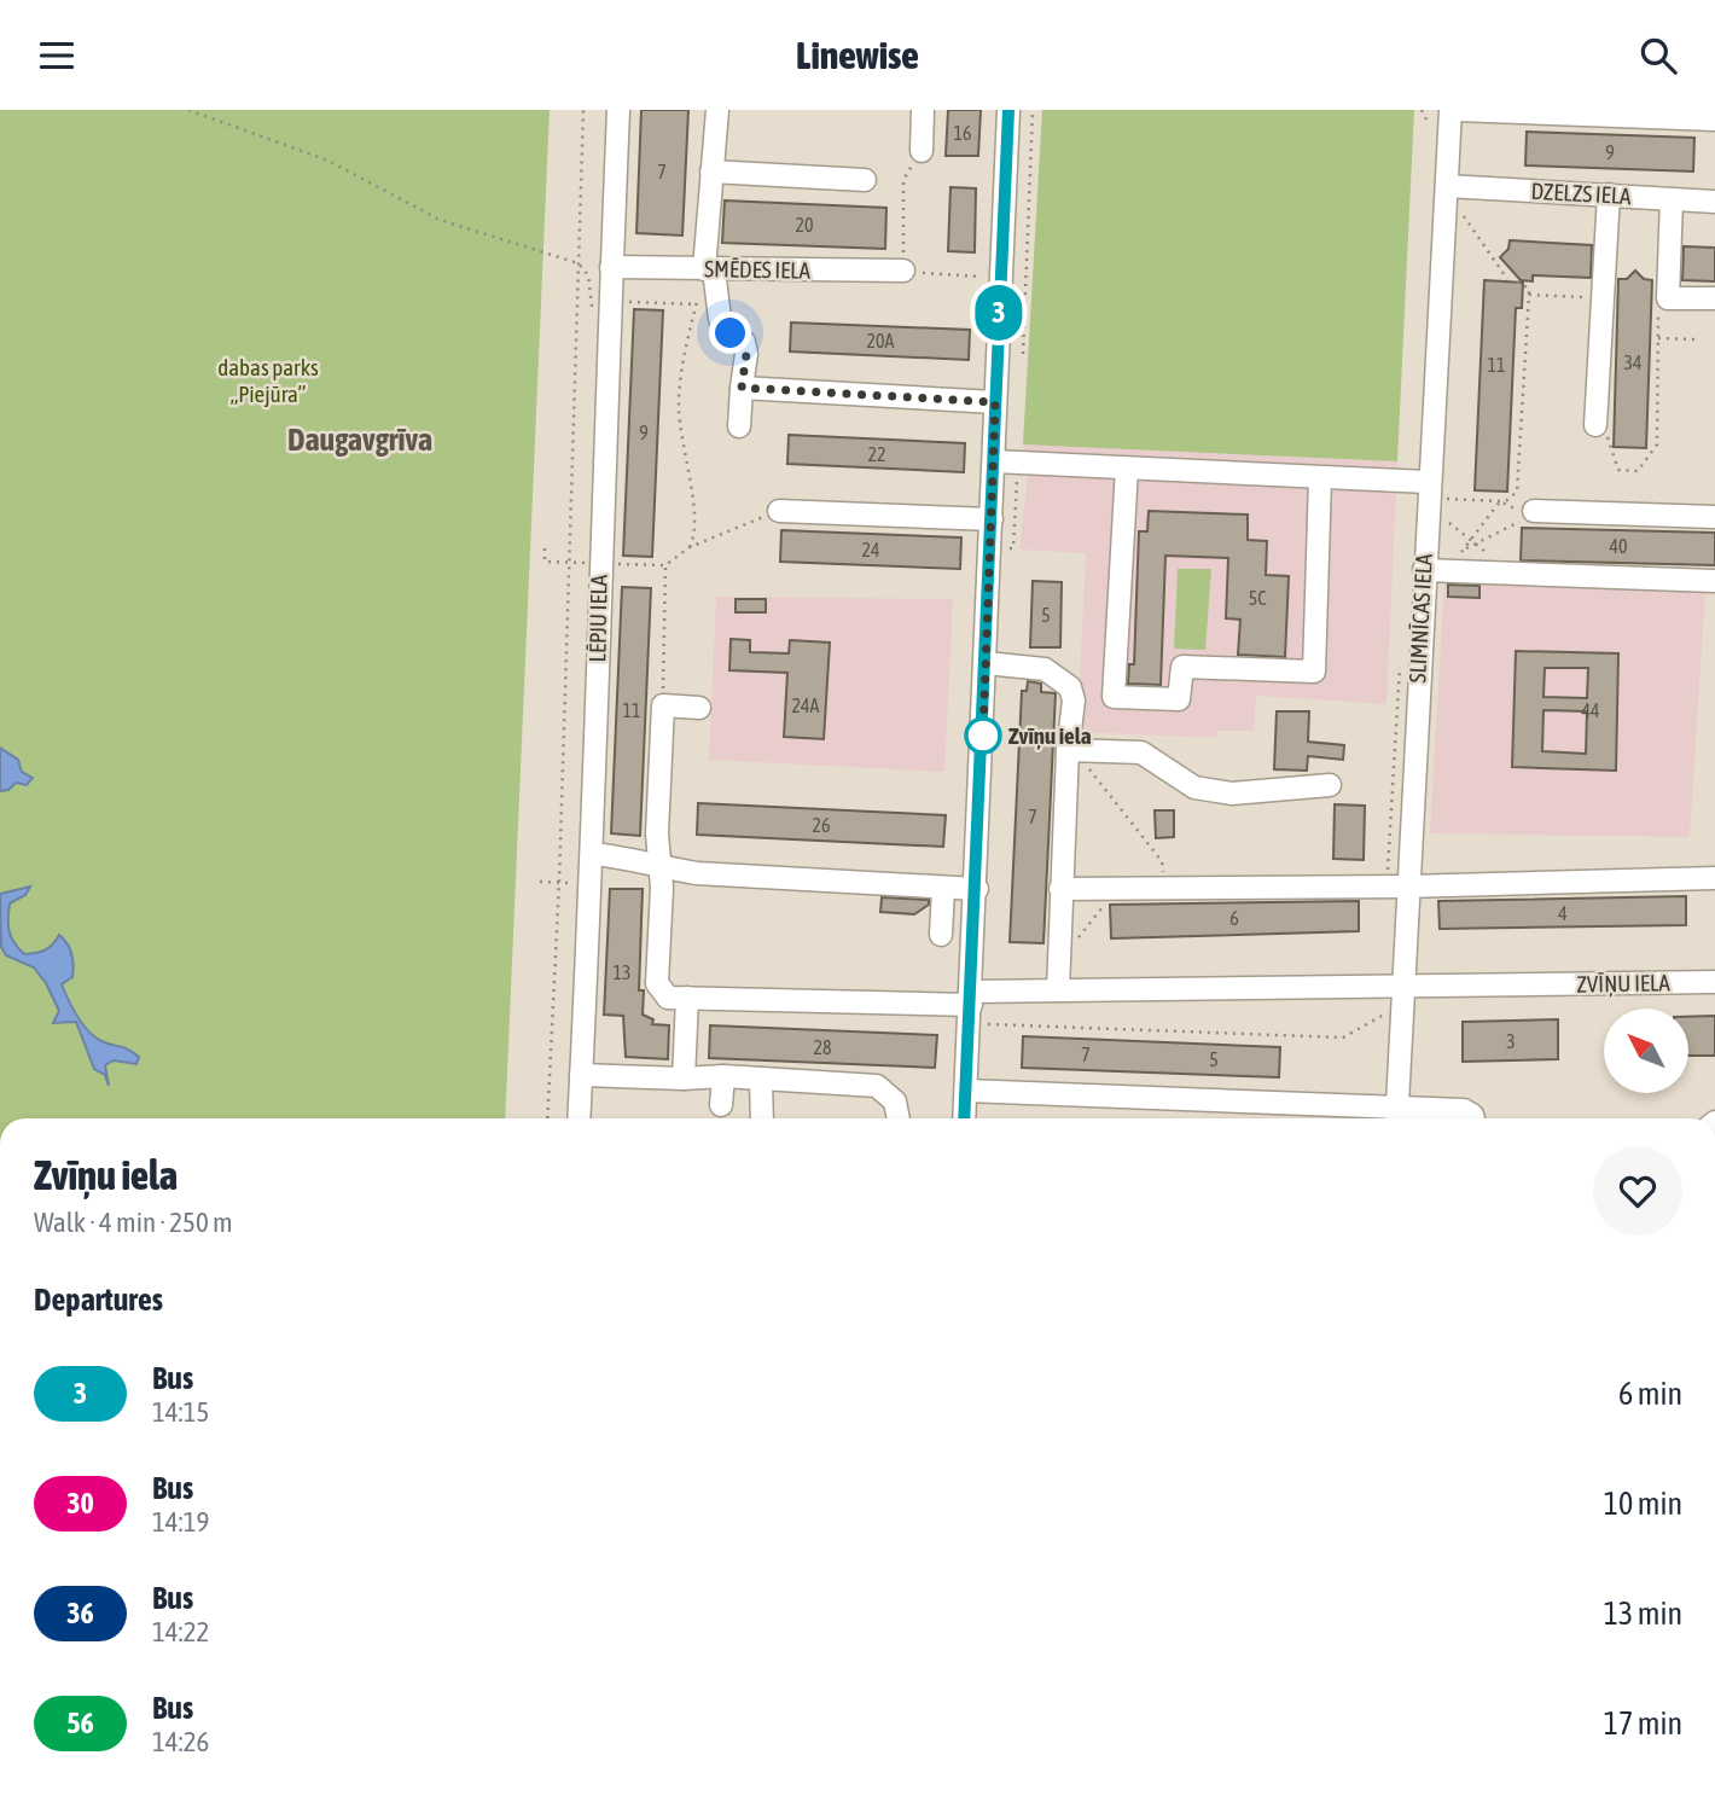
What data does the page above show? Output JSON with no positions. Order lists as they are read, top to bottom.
{
  "streets": {
    "street": [
      "DZELZS IELA",
      "SMĒDES IELA",
      "LĒPJU IELA",
      "SLIMNĪCAS IELA",
      "ZVĪŅU IELA"
    ]
  },
  "crossings": [
    ["DZELZS IELA", "SLIMNĪCAS IELA"],
    ["SMĒDES IELA", "LĒPJU IELA"],
    ["SLIMNĪCAS IELA", "ZVĪŅU IELA"]
  ],
  "districts": ["Daugavgrīva"],
  "parks": ["dabas parks „Piejūra”"],
  "places": ["Zvīņu iela"],
  "lines": ["bus line 3"],
  "house_numbers": [
    "16",
    "9",
    "7",
    "20",
    "20A",
    "34",
    "11",
    "9",
    "22",
    "40",
    "24",
    "5C",
    "5",
    "24A",
    "11",
    "44",
    "7",
    "26",
    "4",
    "6",
    "13",
    "3",
    "28",
    "7",
    "5"
  ],
  "north": "top left",
  "page": {
    "header": "Linewise",
    "on_map": "3",
    "heading": [
      ["Zvīņu iela", "Walk · 4 min · 250 m"],
      "Departures"
    ],
    "list": [
      {
        "mark": "3",
        "name": "Bus",
        "note": "14:15",
        "value": "6 min"
      },
      {
        "mark": "30",
        "name": "Bus",
        "note": "14:19",
        "value": "10 min"
      },
      {
        "mark": "36",
        "name": "Bus",
        "note": "14:22",
        "value": "13 min"
      },
      {
        "mark": "56",
        "name": "Bus",
        "note": "14:26",
        "value": "17 min"
      }
    ]
  }
}
